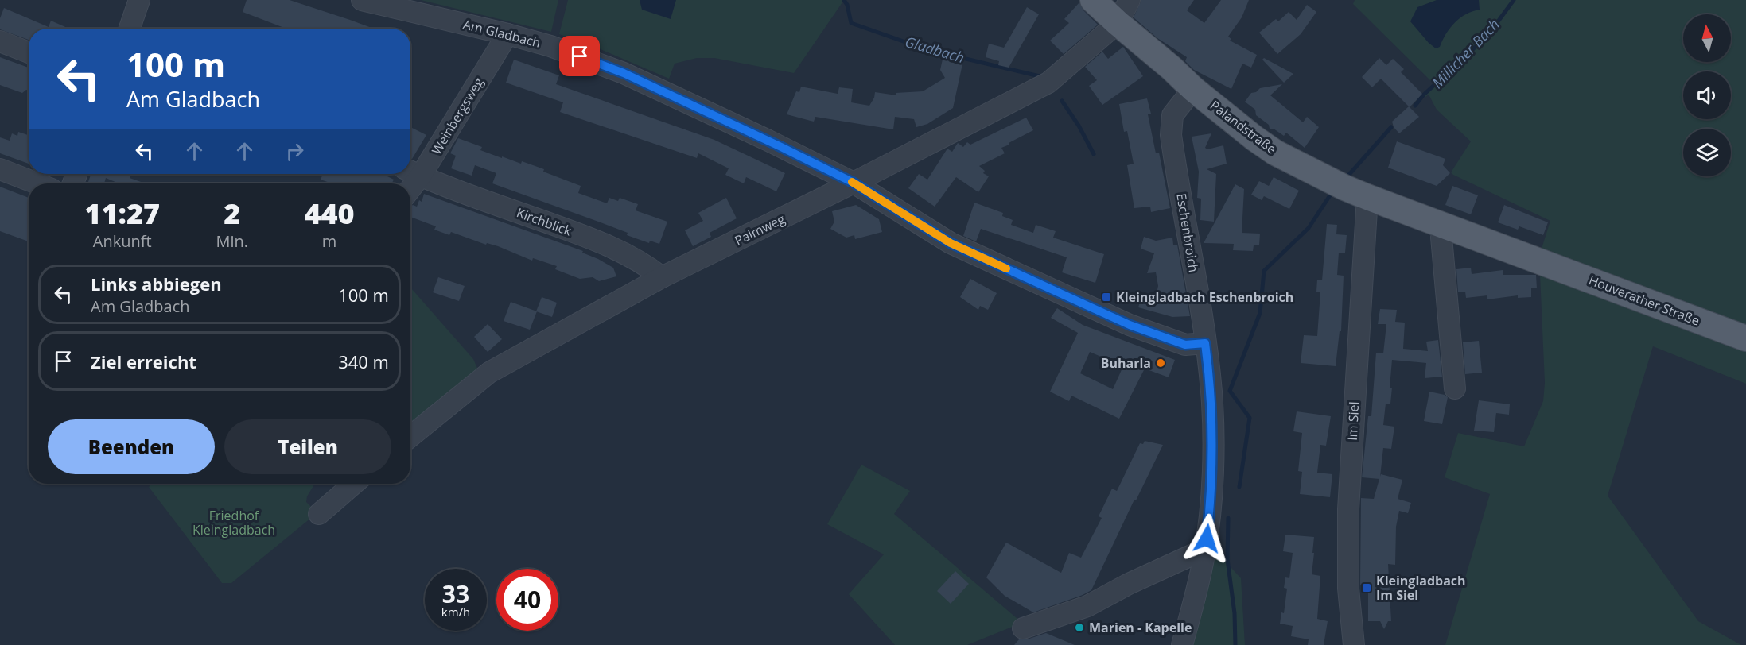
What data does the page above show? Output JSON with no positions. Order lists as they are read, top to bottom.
{
  "streets": {
    "main road": ["Palandstraße", "Houverather Straße"],
    "street": [
      "Am Gladbach",
      "Weinbergsweg",
      "Kirchblick",
      "Palmweg",
      "Eschenbroich",
      "Im Siel"
    ]
  },
  "crossings": [
    ["Am Gladbach", "Weinbergsweg"],
    ["Am Gladbach", "Palmweg"],
    ["Am Gladbach", "Eschenbroich"],
    ["Weinbergsweg", "Kirchblick"],
    ["Palandstraße", "Palmweg"],
    ["Palandstraße", "Eschenbroich"],
    ["Palandstraße", "Houverather Straße"],
    ["Palandstraße", "Im Siel"],
    ["Kirchblick", "Palmweg"]
  ],
  "water": ["Gladbach", "Millicher Bach"],
  "parks": ["Friedhof Kleingladbach"],
  "places": {
    "transit": ["Kleingladbach Eschenbroich", "Kleingladbach Im Siel"],
    "other": ["Buharla", "Marien - Kapelle"]
  },
  "north": "top",
  "page": {
    "turn": ["100 m", "Am Gladbach"],
    "eta": [
      "11:27",
      "Ankunft",
      "2",
      "Min.",
      "440",
      "m"
    ],
    "list": [
      {
        "name": "Links abbiegen",
        "note": "Am Gladbach",
        "value": "100 m"
      },
      {
        "name": "Ziel erreicht",
        "value": "340 m"
      }
    ],
    "buttons": ["Beenden", "Teilen"],
    "speed": "33 km/h",
    "limit": "40"
  }
}
